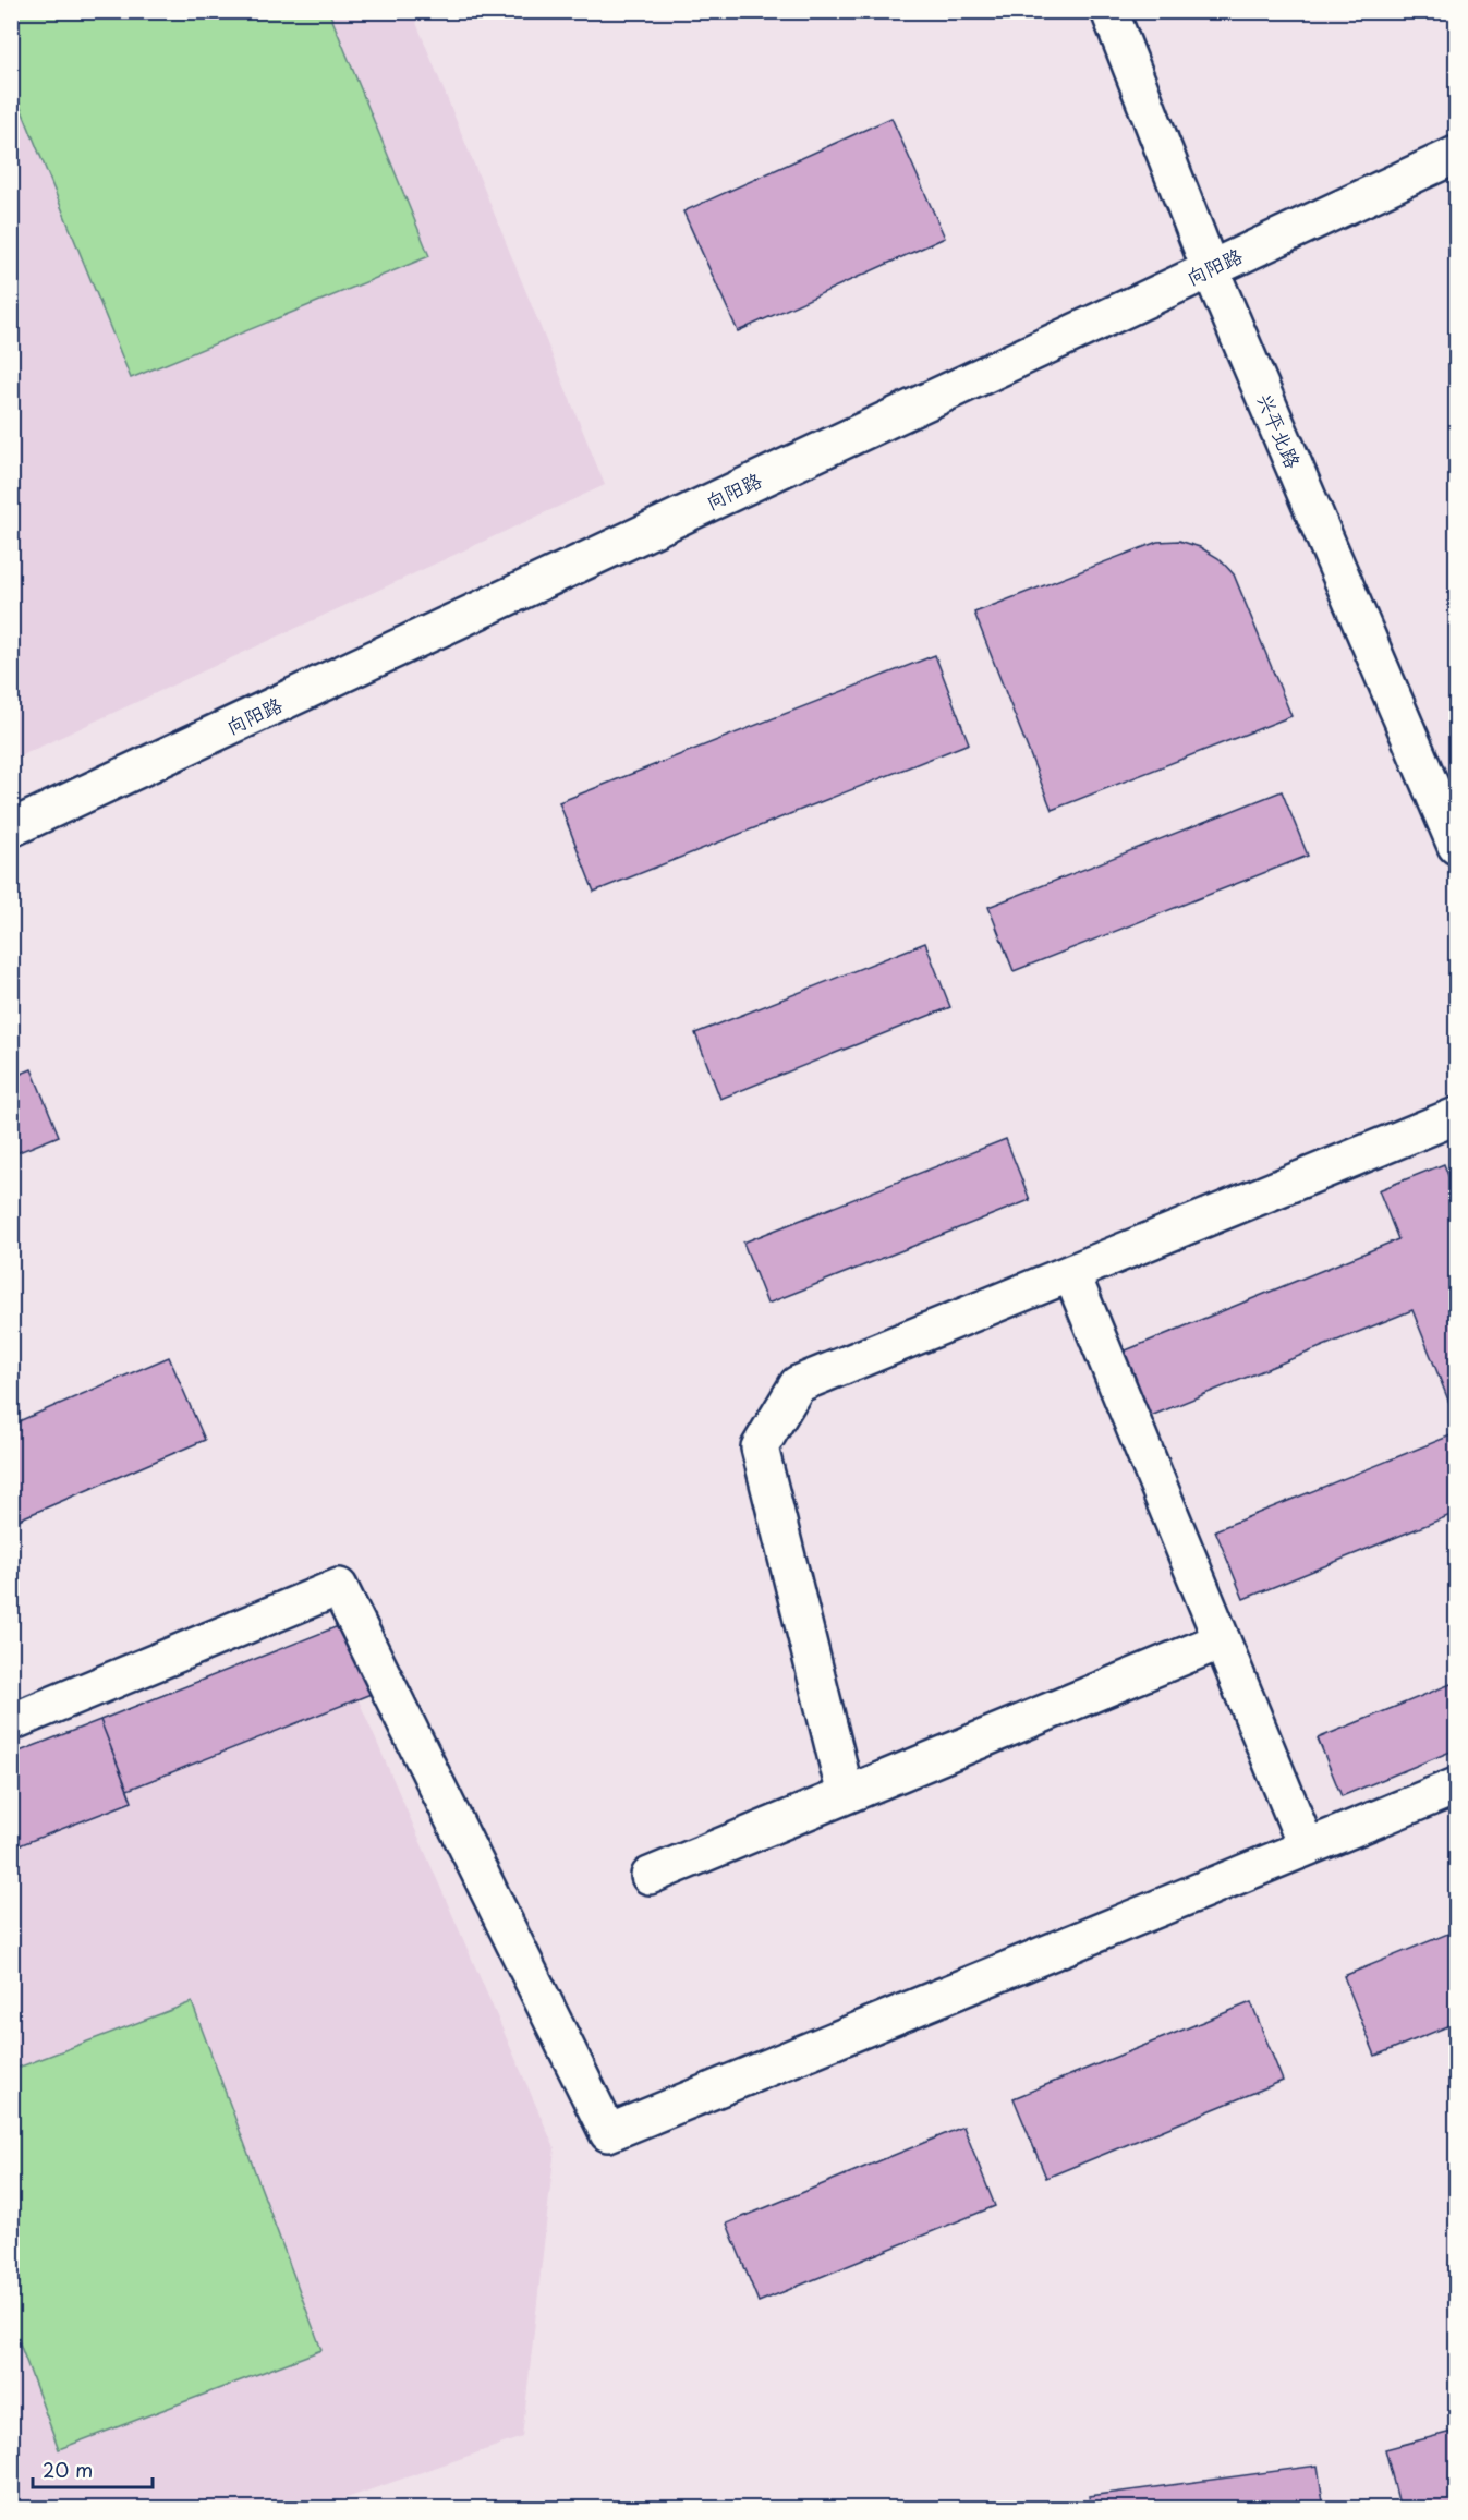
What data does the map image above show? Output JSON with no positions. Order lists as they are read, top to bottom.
{
  "streets": {
    "street": ["向阳路", "兴平北路"]
  },
  "crossings": [
    ["向阳路", "兴平北路"]
  ],
  "scale_bar": "20 m"
}
